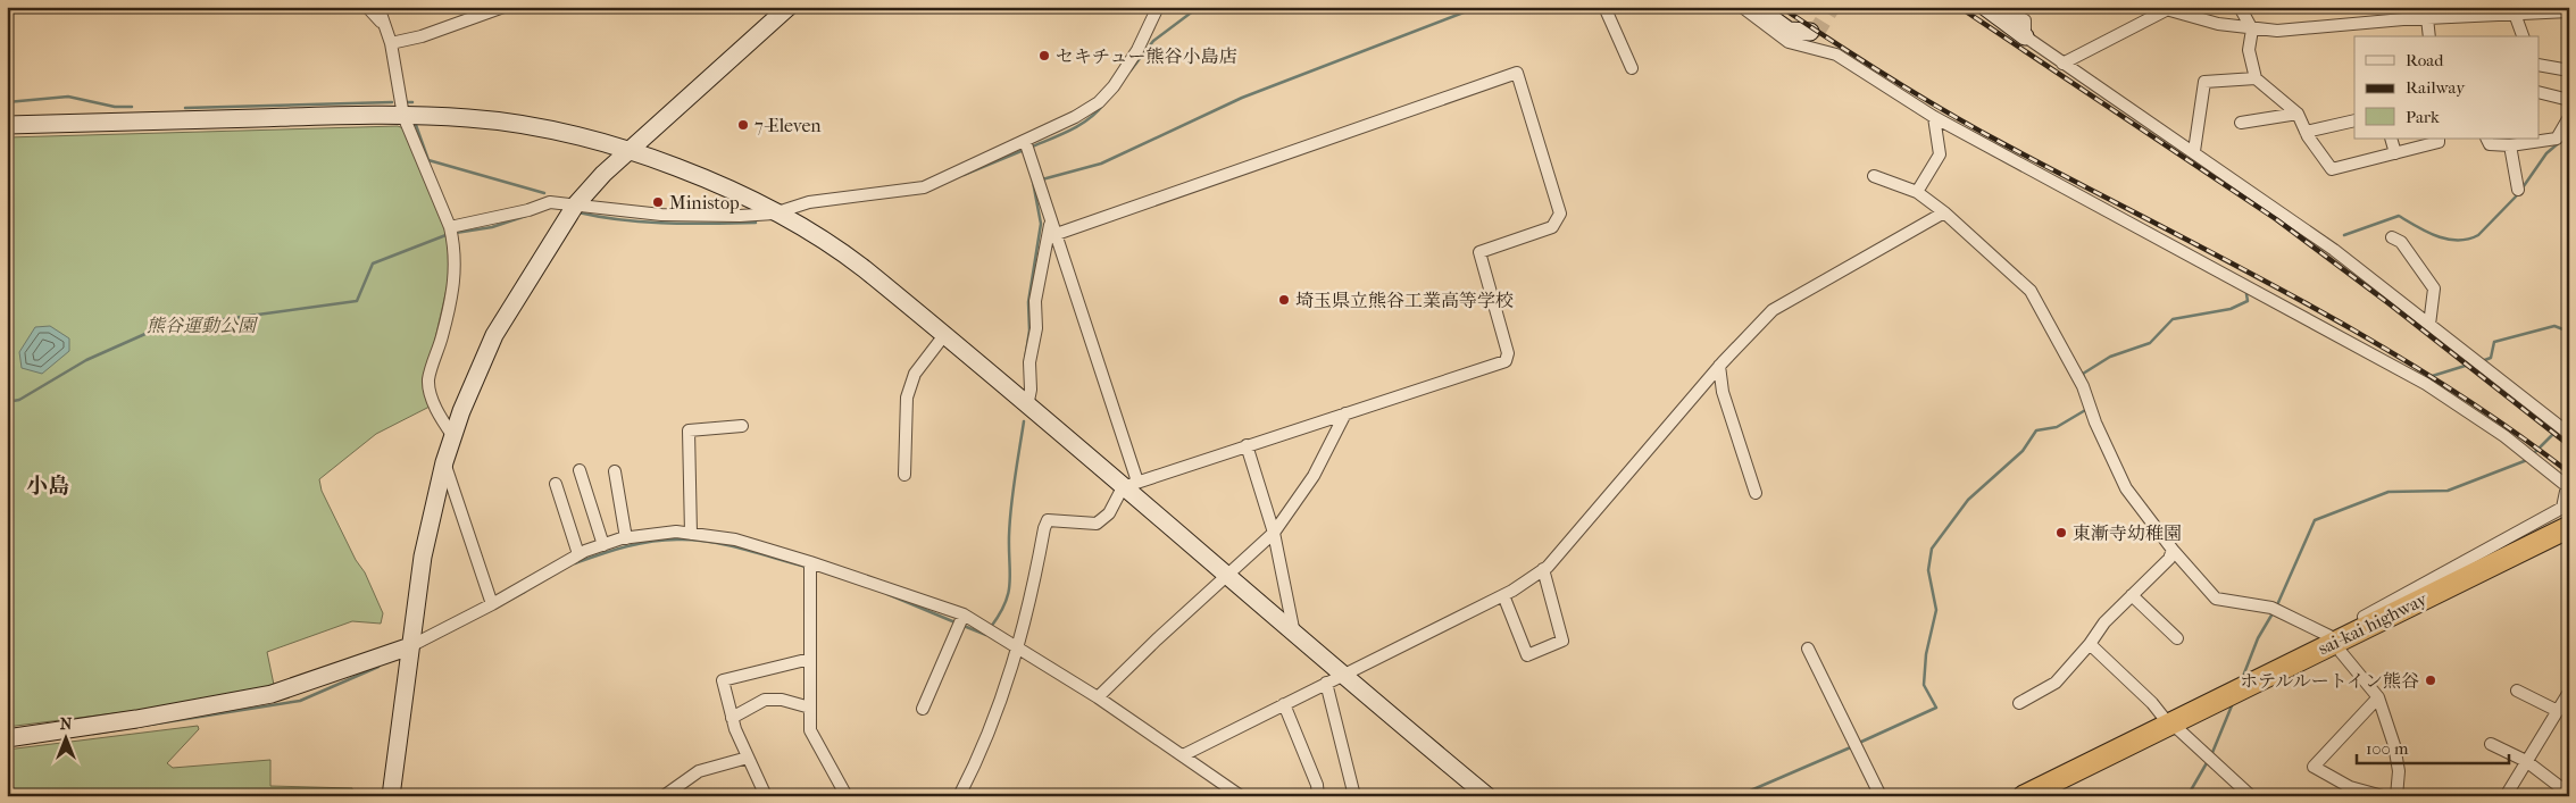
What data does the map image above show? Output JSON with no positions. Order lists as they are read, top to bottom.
{
  "streets": {
    "highway": ["sai-kai highway"]
  },
  "districts": ["小島"],
  "parks": ["熊谷運動公園"],
  "places": [
    "セキチュー熊谷小島店",
    "7-Eleven",
    "Ministop",
    "埼玉県立熊谷工業高等学校",
    "東漸寺幼稚園",
    "ホテルルートイン熊谷"
  ],
  "legend": ["Road", "Railway", "Park"],
  "scale_bar": "100 m",
  "north": "top"
}
